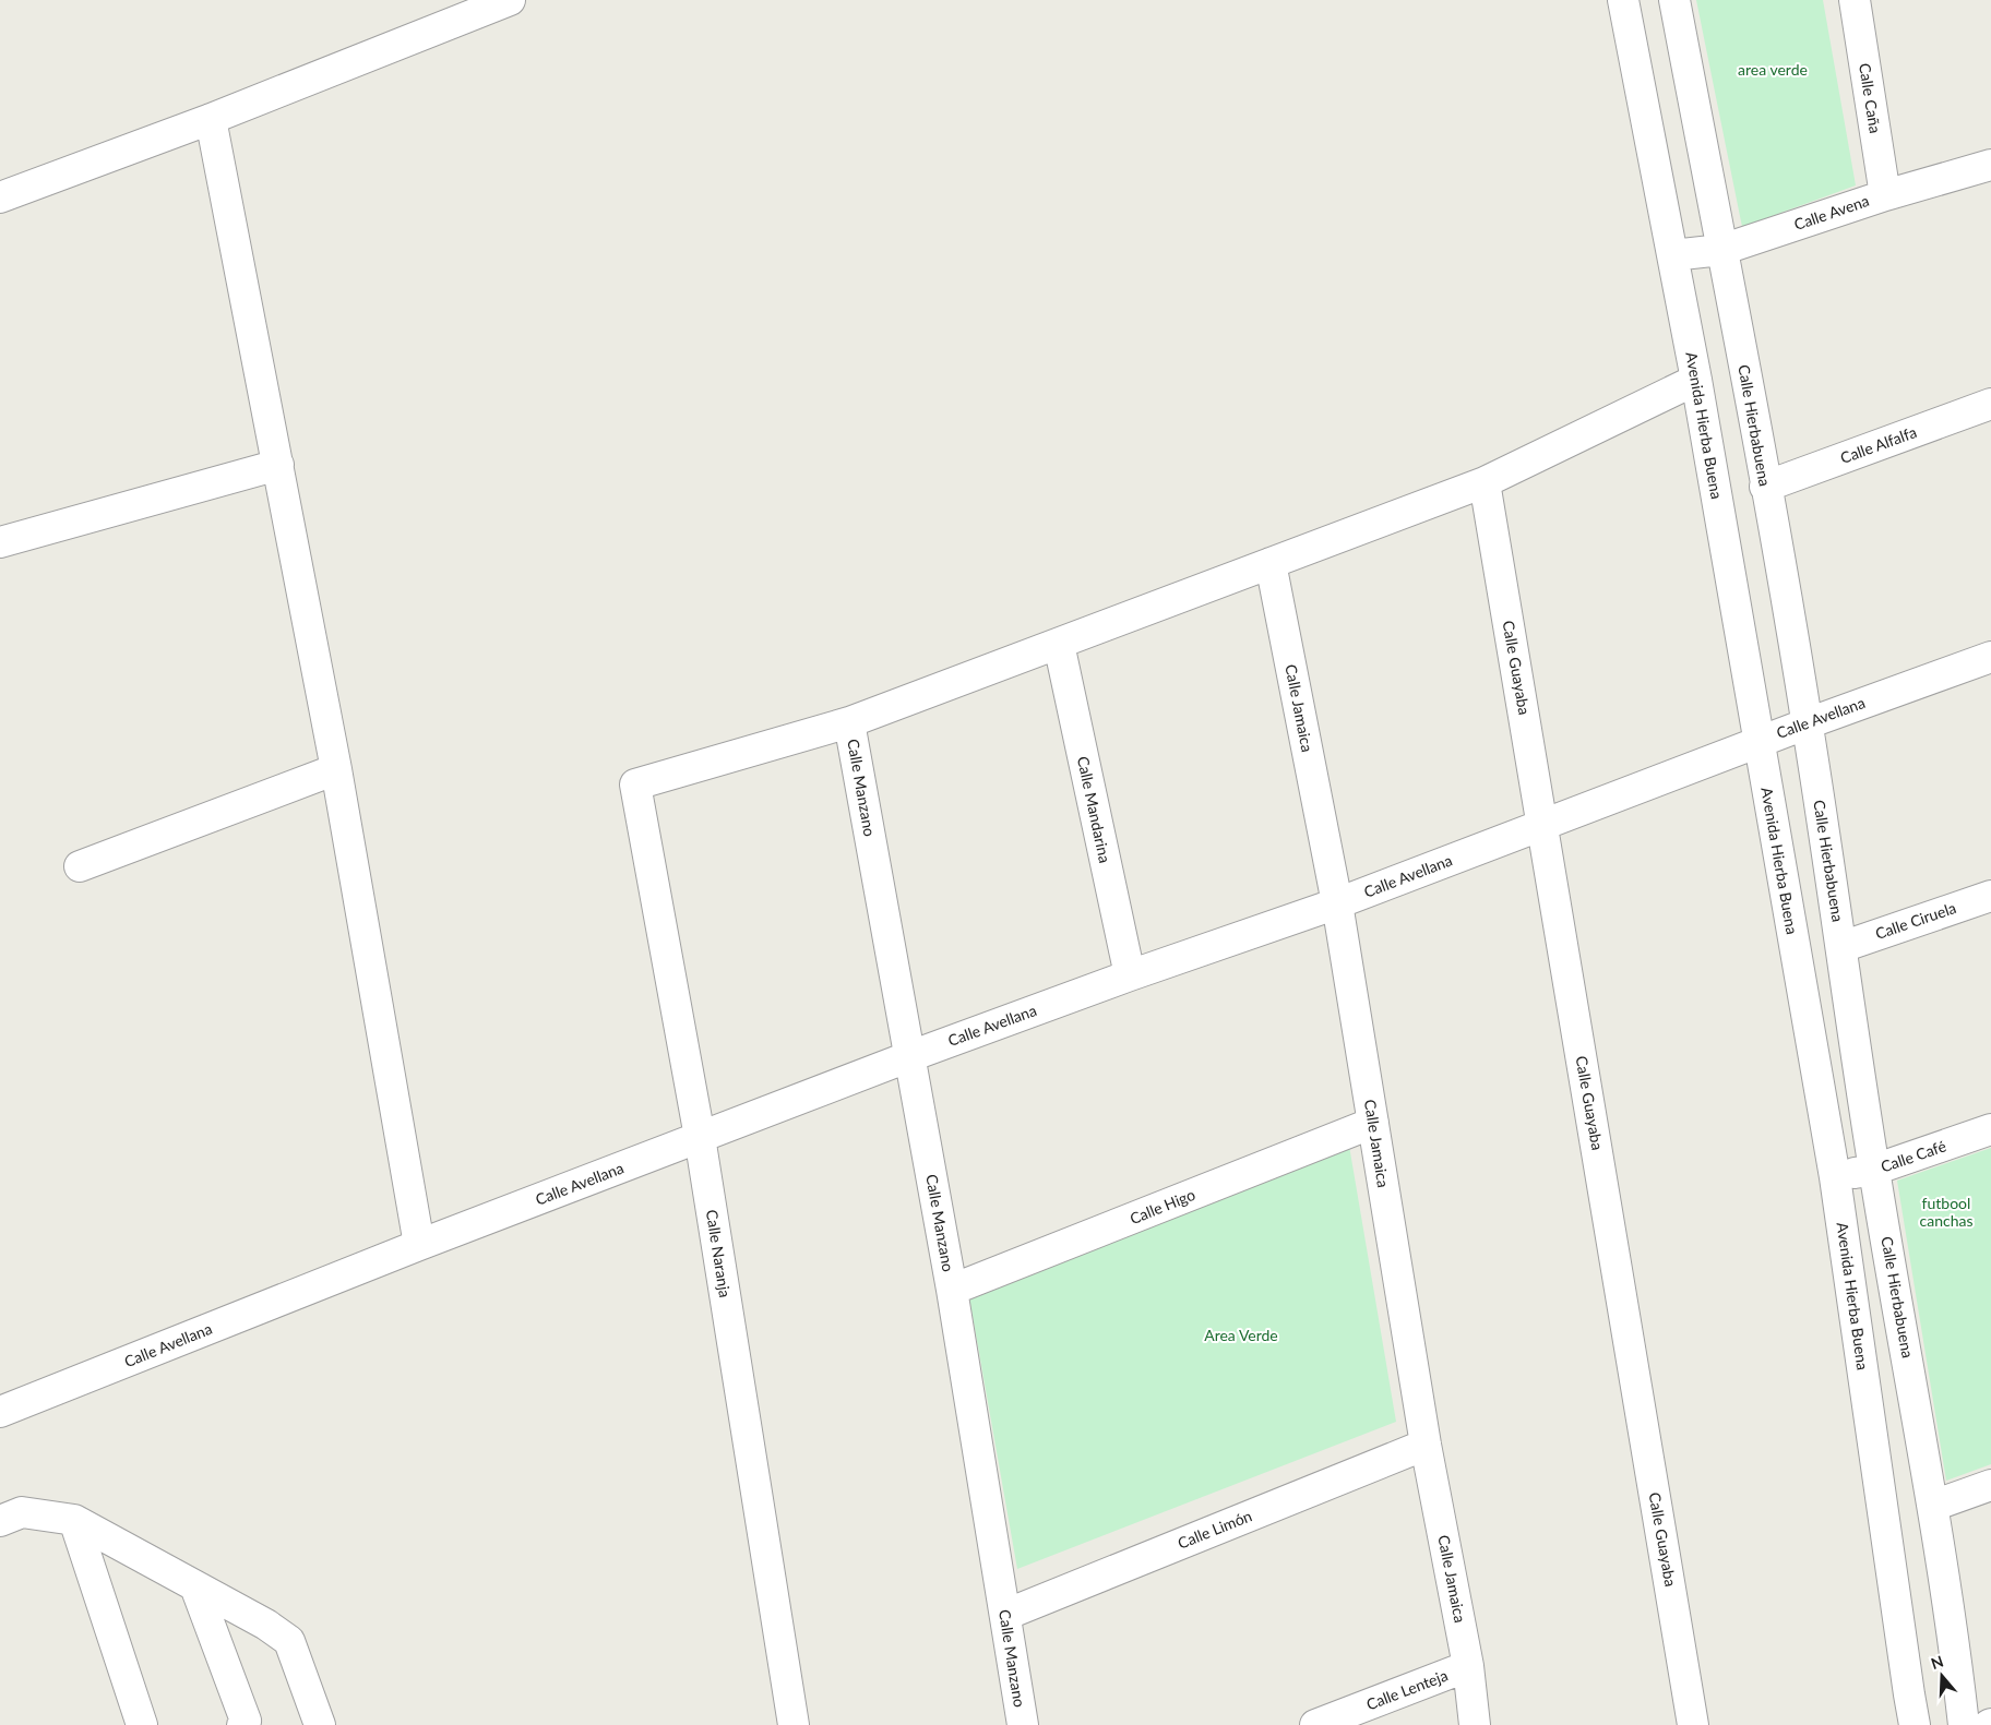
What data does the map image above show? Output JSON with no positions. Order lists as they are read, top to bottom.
{
  "streets": {
    "street": [
      "Calle Caña",
      "Calle Avena",
      "Avenida Hierba Buena",
      "Calle Hierbabuena",
      "Calle Alfalfa",
      "Calle Guayaba",
      "Calle Jamaica",
      "Calle Avellana",
      "Calle Manzano",
      "Calle Mandarina",
      "Calle Ciruela",
      "Calle Café",
      "Calle Higo",
      "Calle Naranja",
      "Calle Limón",
      "Calle Lenteja"
    ]
  },
  "crossings": [
    ["Calle Caña", "Calle Avena"],
    ["Calle Avena", "Avenida Hierba Buena"],
    ["Calle Avena", "Calle Hierbabuena"],
    ["Avenida Hierba Buena", "Calle Avellana"],
    ["Avenida Hierba Buena", "Calle Café"],
    ["Calle Hierbabuena", "Calle Alfalfa"],
    ["Calle Hierbabuena", "Calle Avellana"],
    ["Calle Hierbabuena", "Calle Ciruela"],
    ["Calle Hierbabuena", "Calle Café"],
    ["Calle Guayaba", "Calle Avellana"],
    ["Calle Jamaica", "Calle Avellana"],
    ["Calle Jamaica", "Calle Higo"],
    ["Calle Jamaica", "Calle Limón"],
    ["Calle Jamaica", "Calle Lenteja"],
    ["Calle Avellana", "Calle Manzano"],
    ["Calle Avellana", "Calle Mandarina"],
    ["Calle Avellana", "Calle Naranja"],
    ["Calle Manzano", "Calle Higo"],
    ["Calle Manzano", "Calle Naranja"],
    ["Calle Manzano", "Calle Limón"]
  ],
  "parks": ["area verde", "futbool canchas", "Area Verde"],
  "north": "top"
}
